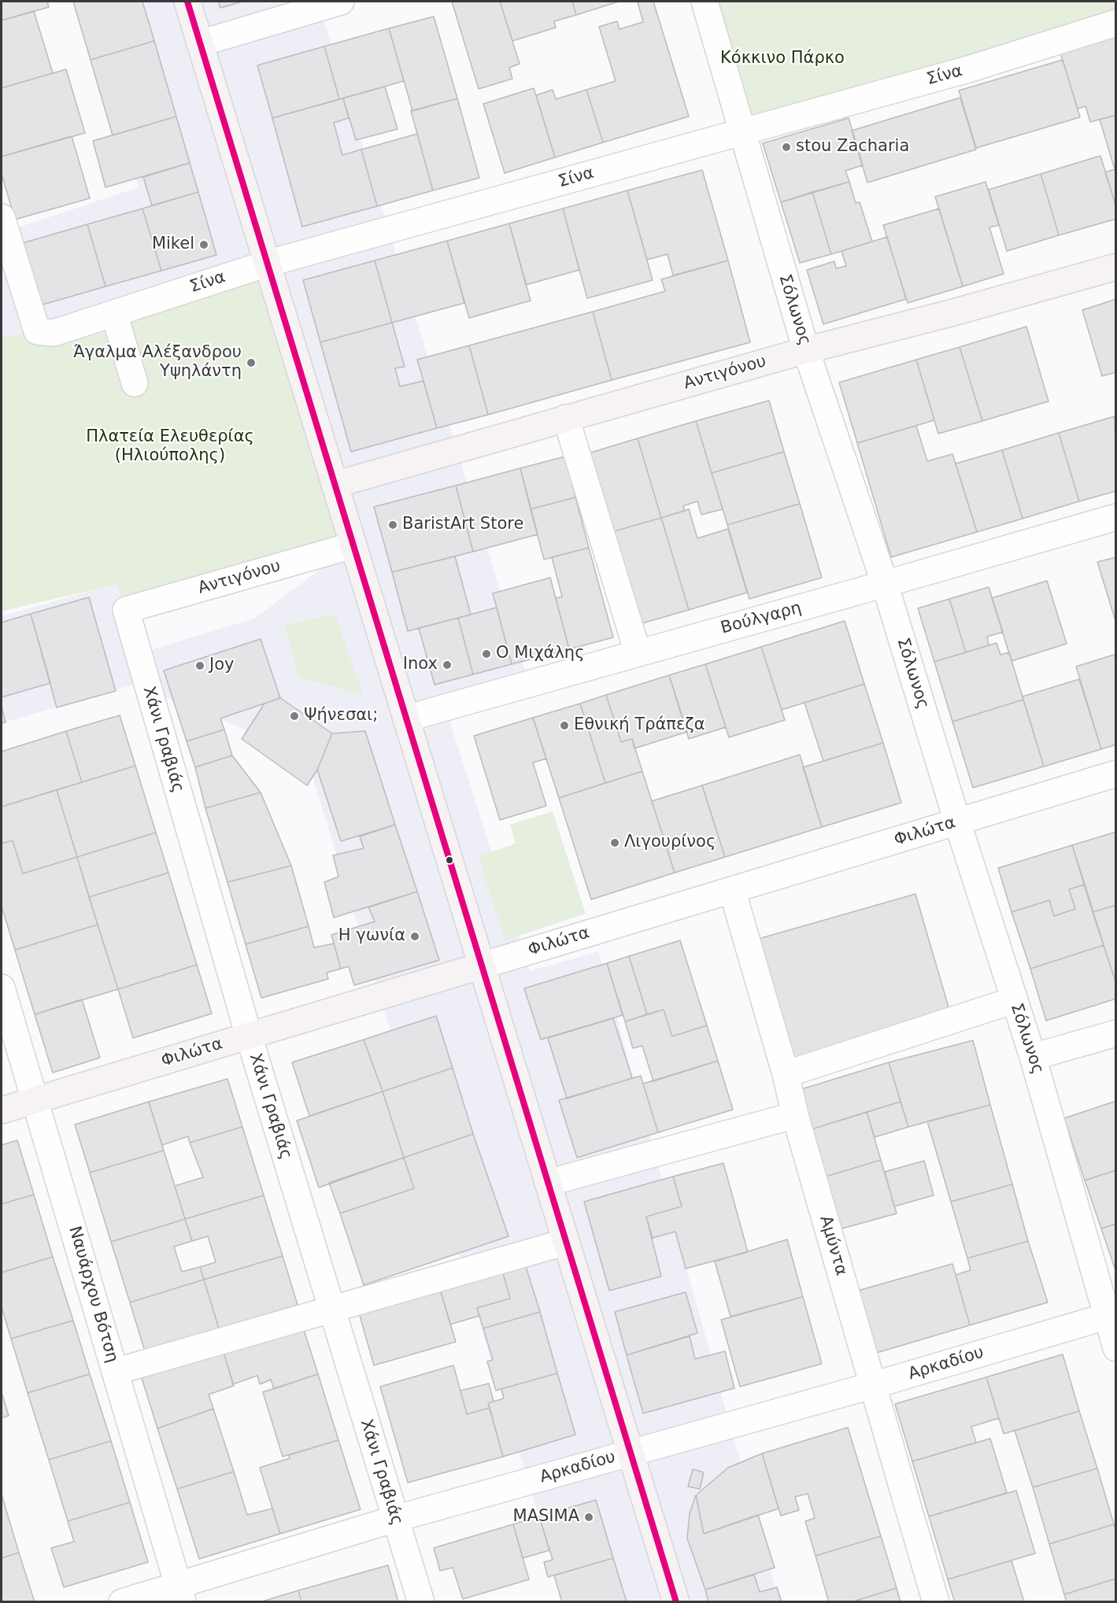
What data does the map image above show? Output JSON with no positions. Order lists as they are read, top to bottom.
{
  "streets": {
    "main road": ["Αντιγόνου", "Φιλώτα"],
    "street": [
      "Σίνα",
      "Σόλωνος",
      "Βούλγαρη",
      "Χάνι Γραβιάς",
      "Αμύντα",
      "Ναυάρχου Βότση",
      "Αρκαδίου"
    ]
  },
  "crossings": [
    ["Σίνα", "Σόλωνος"],
    ["Σόλωνος", "Αντιγόνου"],
    ["Σόλωνος", "Βούλγαρη"],
    ["Σόλωνος", "Φιλώτα"],
    ["Σόλωνος", "Αρκαδίου"],
    ["Αντιγόνου", "Χάνι Γραβιάς"],
    ["Χάνι Γραβιάς", "Φιλώτα"],
    ["Χάνι Γραβιάς", "Αρκαδίου"],
    ["Φιλώτα", "Αμύντα"],
    ["Φιλώτα", "Ναυάρχου Βότση"],
    ["Αμύντα", "Αρκαδίου"],
    ["Ναυάρχου Βότση", "Αρκαδίου"]
  ],
  "parks": ["Κόκκινο Πάρκο", "Πλατεία Ελευθερίας (Ηλιούπολης)"],
  "places": [
    "stou Zacharia",
    "Mikel",
    "Άγαλμα Αλέξανδρου Υψηλάντη",
    "BaristArt Store",
    "Ο Μιχάλης",
    "Inox",
    "Joy",
    "Ψήνεσαι;",
    "Εθνική Τράπεζα",
    "Λιγουρίνος",
    "Η γωνία",
    "MASIMA"
  ]
}
